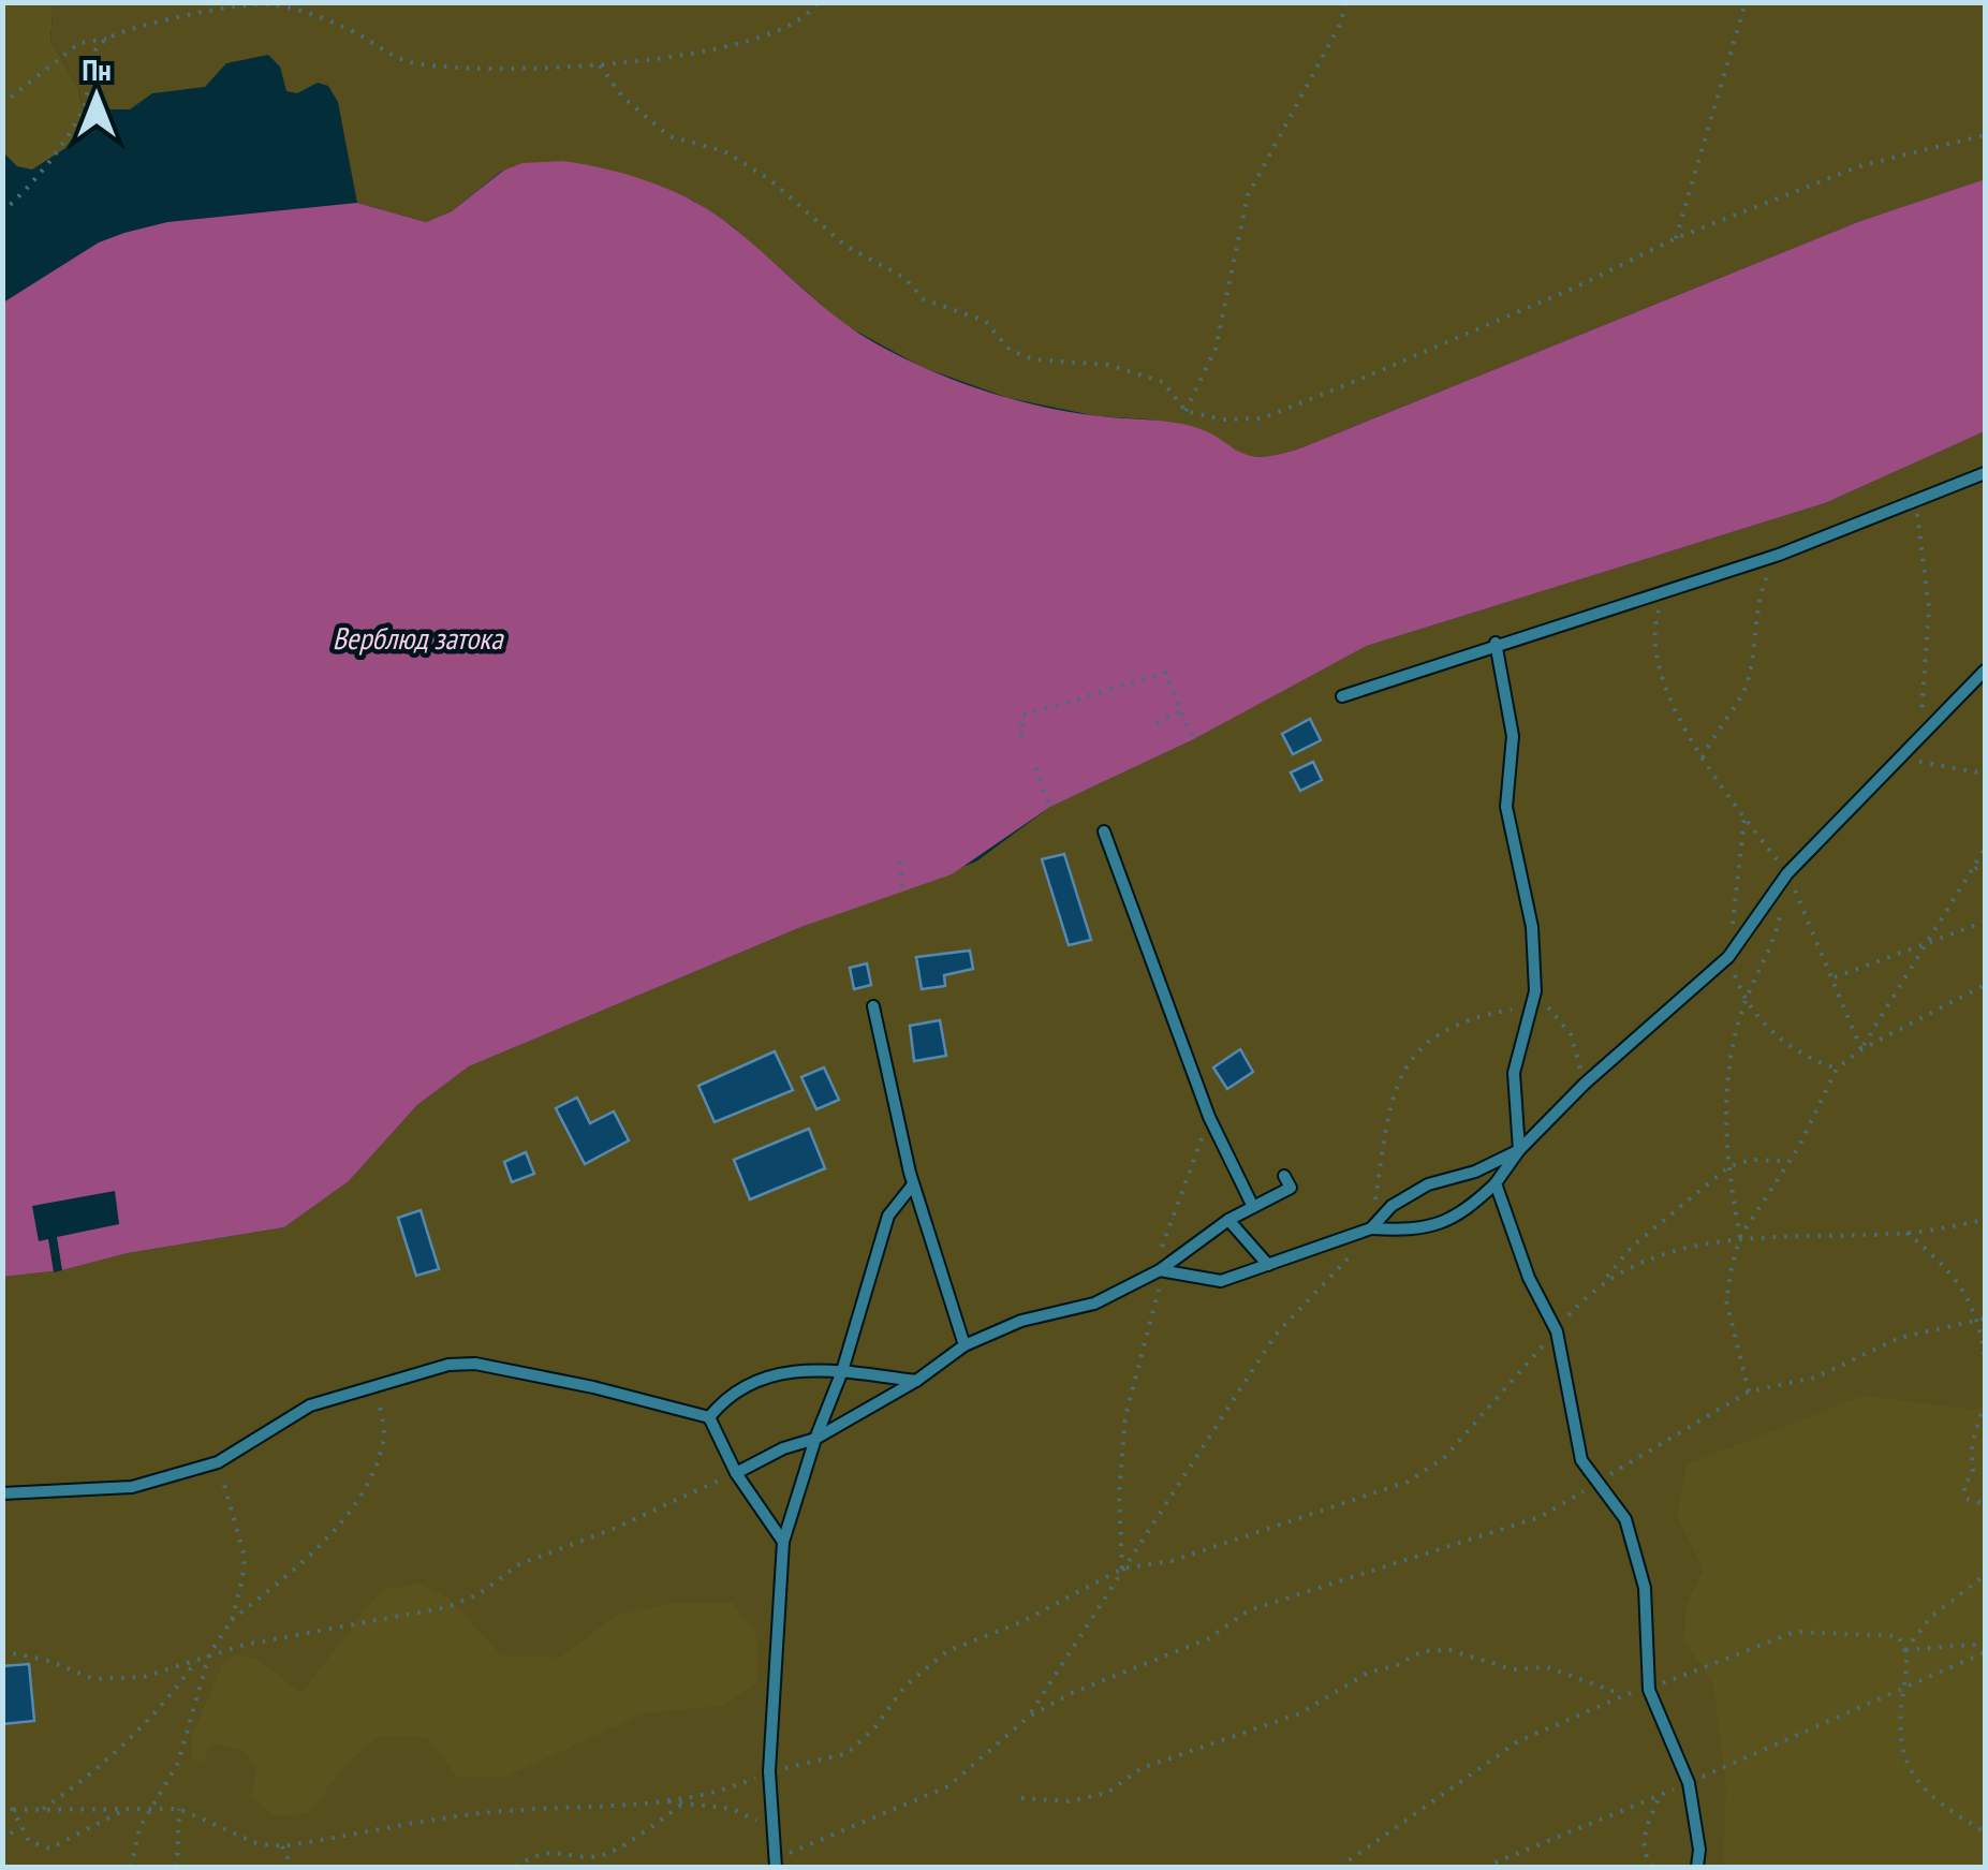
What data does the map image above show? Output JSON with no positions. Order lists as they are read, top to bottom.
{
  "water": ["Верблюд затока"],
  "north": "top"
}
